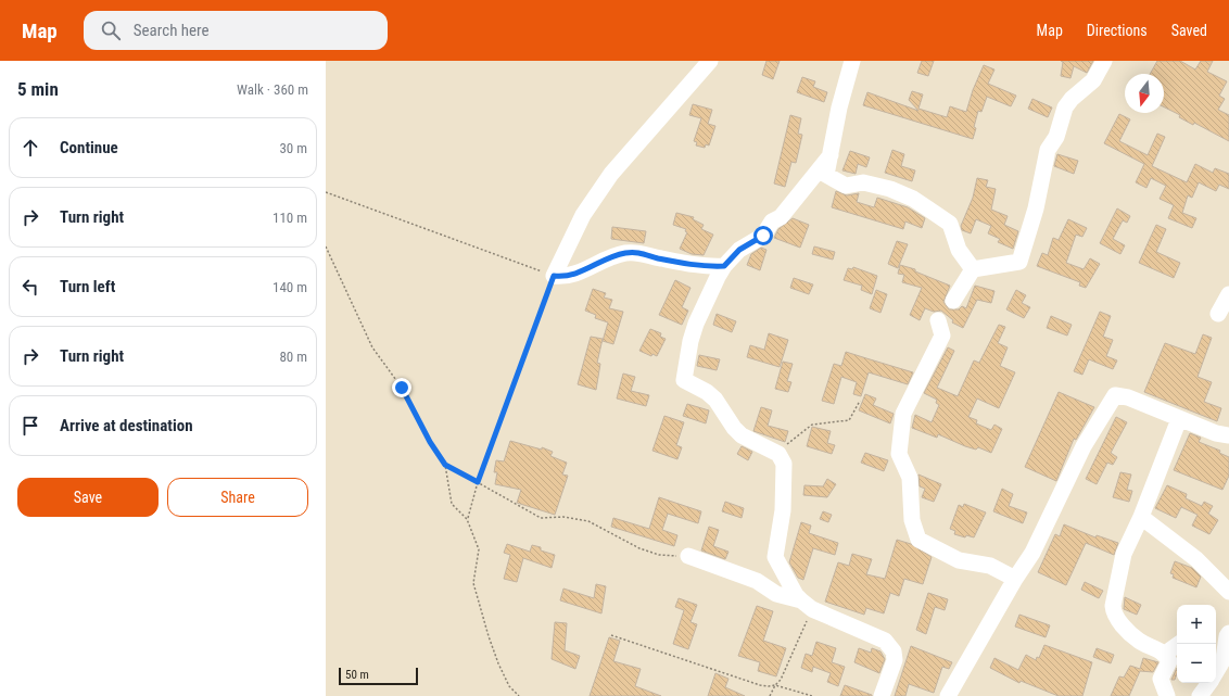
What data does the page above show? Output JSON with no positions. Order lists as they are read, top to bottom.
{
  "scale_bar": "50 m",
  "north": "bottom",
  "page": {
    "header": "Map",
    "search": "Search here",
    "nav": ["Map", "Directions", "Saved"],
    "heading": ["5 min", "Walk · 360 m"],
    "list": [
      ["Continue", "30 m"],
      ["Turn right", "110 m"],
      ["Turn left", "140 m"],
      ["Turn right", "80 m"],
      "Arrive at destination"
    ],
    "buttons": ["Save", "Share"],
    "map_buttons": ["+", "−"],
    "scale": "50 m"
  }
}
